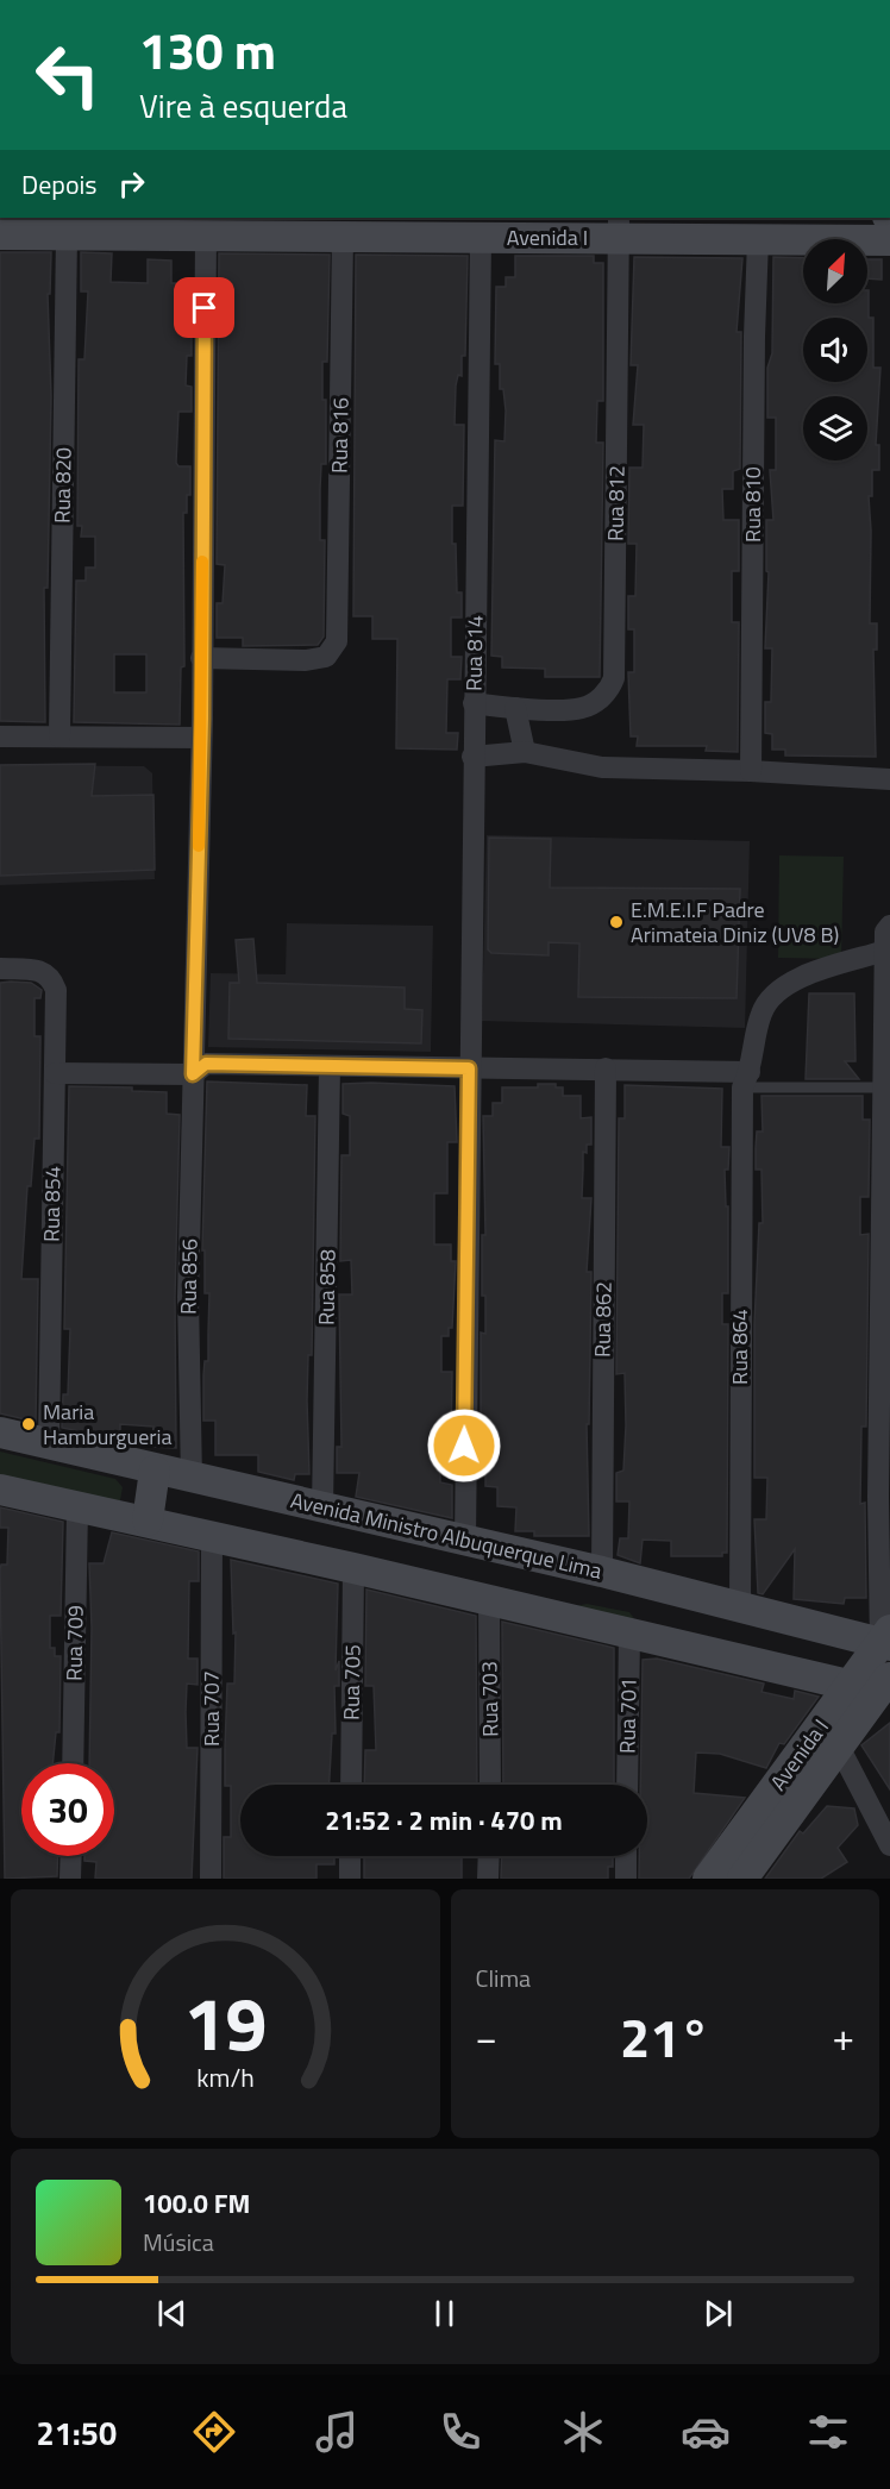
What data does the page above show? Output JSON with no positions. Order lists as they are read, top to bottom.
{
  "streets": {
    "street": [
      "Avenida I",
      "Rua 816",
      "Rua 820",
      "Rua 812",
      "Rua 810",
      "Rua 814",
      "Rua 854",
      "Rua 856",
      "Rua 858",
      "Rua 862",
      "Rua 864",
      "Avenida Ministro Albuquerque Lima",
      "Rua 709",
      "Rua 705",
      "Rua 703",
      "Rua 707",
      "Rua 701"
    ]
  },
  "crossings": [
    ["Avenida I", "Rua 816"],
    ["Avenida I", "Rua 820"],
    ["Avenida I", "Rua 812"],
    ["Avenida I", "Rua 810"],
    ["Avenida I", "Rua 814"],
    ["Avenida I", "Rua 856"],
    ["Avenida I", "Avenida Ministro Albuquerque Lima"],
    ["Rua 816", "Rua 856"],
    ["Rua 812", "Rua 814"],
    ["Rua 814", "Avenida Ministro Albuquerque Lima"],
    ["Rua 854", "Avenida Ministro Albuquerque Lima"],
    ["Rua 856", "Avenida Ministro Albuquerque Lima"],
    ["Rua 858", "Avenida Ministro Albuquerque Lima"],
    ["Rua 862", "Avenida Ministro Albuquerque Lima"],
    ["Rua 864", "Avenida Ministro Albuquerque Lima"]
  ],
  "places": ["E.M.E.I.F Padre Arimateia Diniz (UV8 B)", "Maria Hamburgueria"],
  "north": "top right",
  "page": {
    "turn": ["130 m", "Vire à esquerda"],
    "then": "Depois",
    "limit": "30",
    "trip": "21:52 · 2 min · 470 m",
    "tile": "Clima",
    "heat": ["−", "21°", "+"],
    "song": ["100.0 FM", "Música"],
    "tabs": "21:50",
    "gauge": ["19", "km/h"]
  }
}
